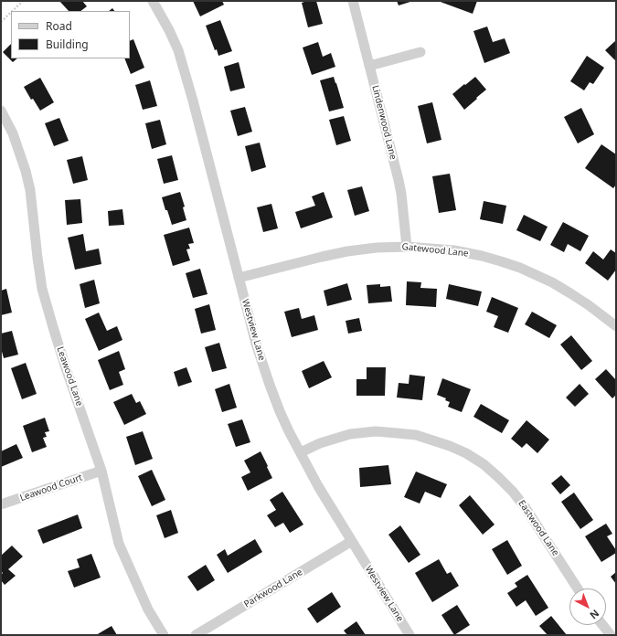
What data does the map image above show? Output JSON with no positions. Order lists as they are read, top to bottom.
{
  "streets": {
    "street": [
      "Lindenwood Lane",
      "Gatewood Lane",
      "Westview Lane",
      "Leawood Lane",
      "Leawood Court",
      "Eastwood Lane",
      "Parkwood Lane"
    ]
  },
  "crossings": [
    ["Lindenwood Lane", "Gatewood Lane"],
    ["Gatewood Lane", "Westview Lane"],
    ["Westview Lane", "Eastwood Lane"],
    ["Westview Lane", "Parkwood Lane"],
    ["Leawood Lane", "Leawood Court"]
  ],
  "legend": ["Road", "Building"],
  "north": "bottom right"
}
